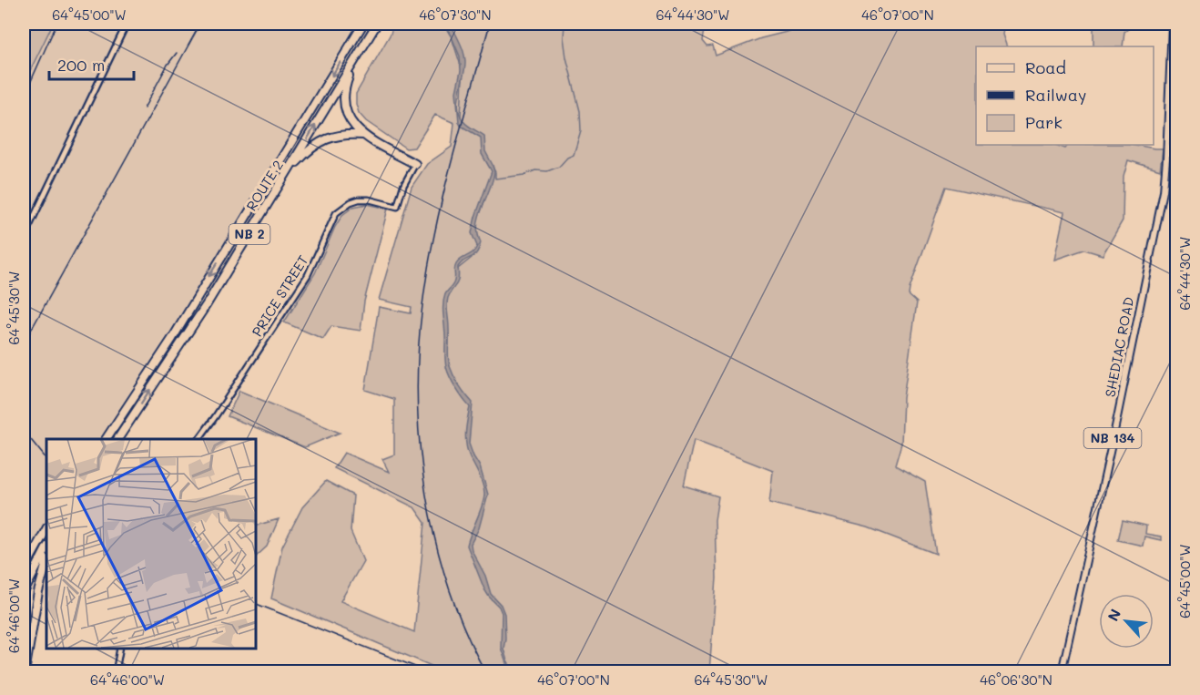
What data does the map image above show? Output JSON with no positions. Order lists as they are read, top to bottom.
{
  "streets": {
    "highway": ["ROUTE 2", "NB 2"],
    "main road": ["SHEDIAC ROAD", "NB 134"],
    "street": ["PRICE STREET"]
  },
  "legend": ["Road", "Railway", "Park"],
  "scale_bar": "200 m",
  "north": "top left",
  "coordinates": [
    "64°45'00\"W",
    "46°07'30\"N",
    "64°44'30\"W",
    "46°07'00\"N",
    "64°45'30\"W",
    "64°46'00\"W",
    "46°06'30\"N"
  ]
}
